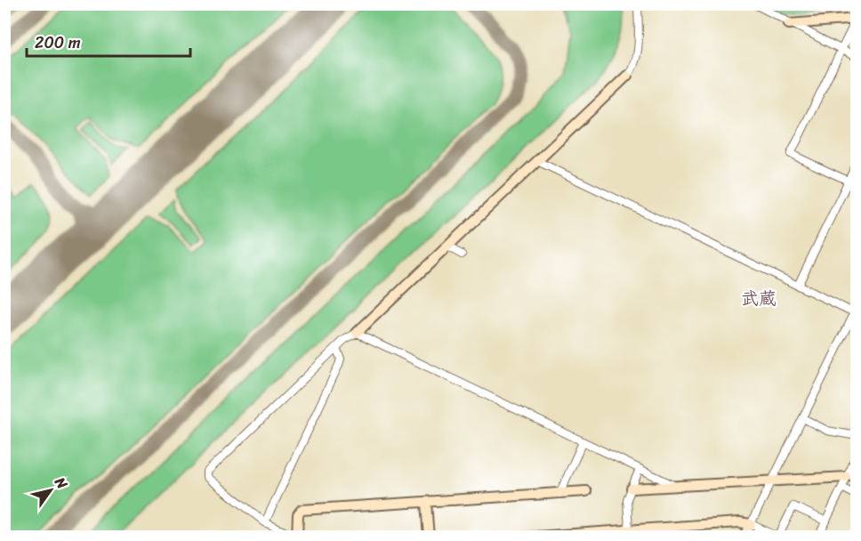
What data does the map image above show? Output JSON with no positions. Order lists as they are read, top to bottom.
{
  "districts": ["武蔵"],
  "scale_bar": "200 m",
  "north": "top right"
}
